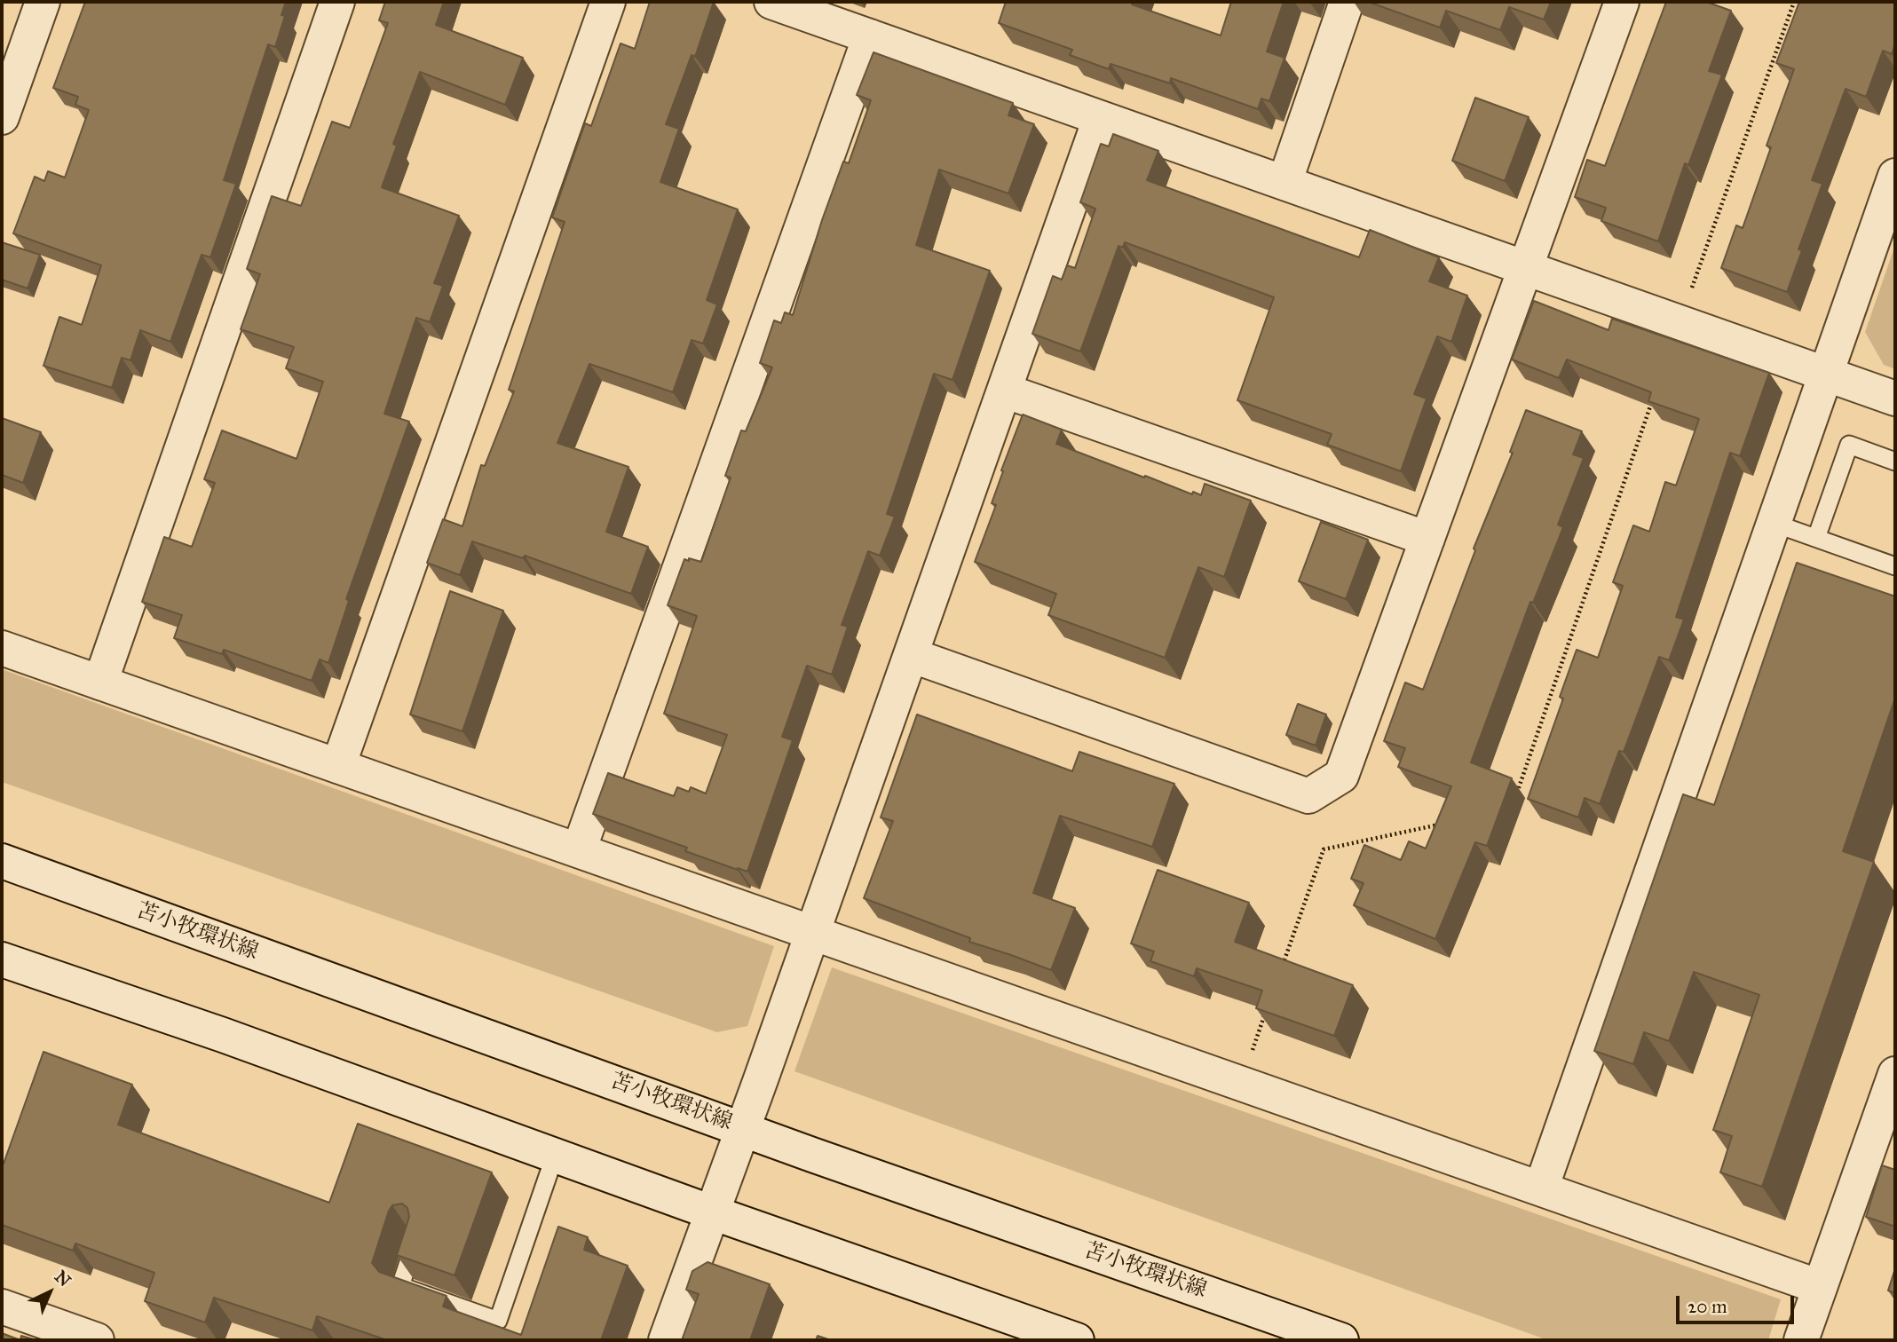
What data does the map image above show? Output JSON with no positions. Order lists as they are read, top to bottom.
{
  "streets": {
    "street": ["苫小牧環状線"]
  },
  "scale_bar": "20 m",
  "north": "top right"
}
